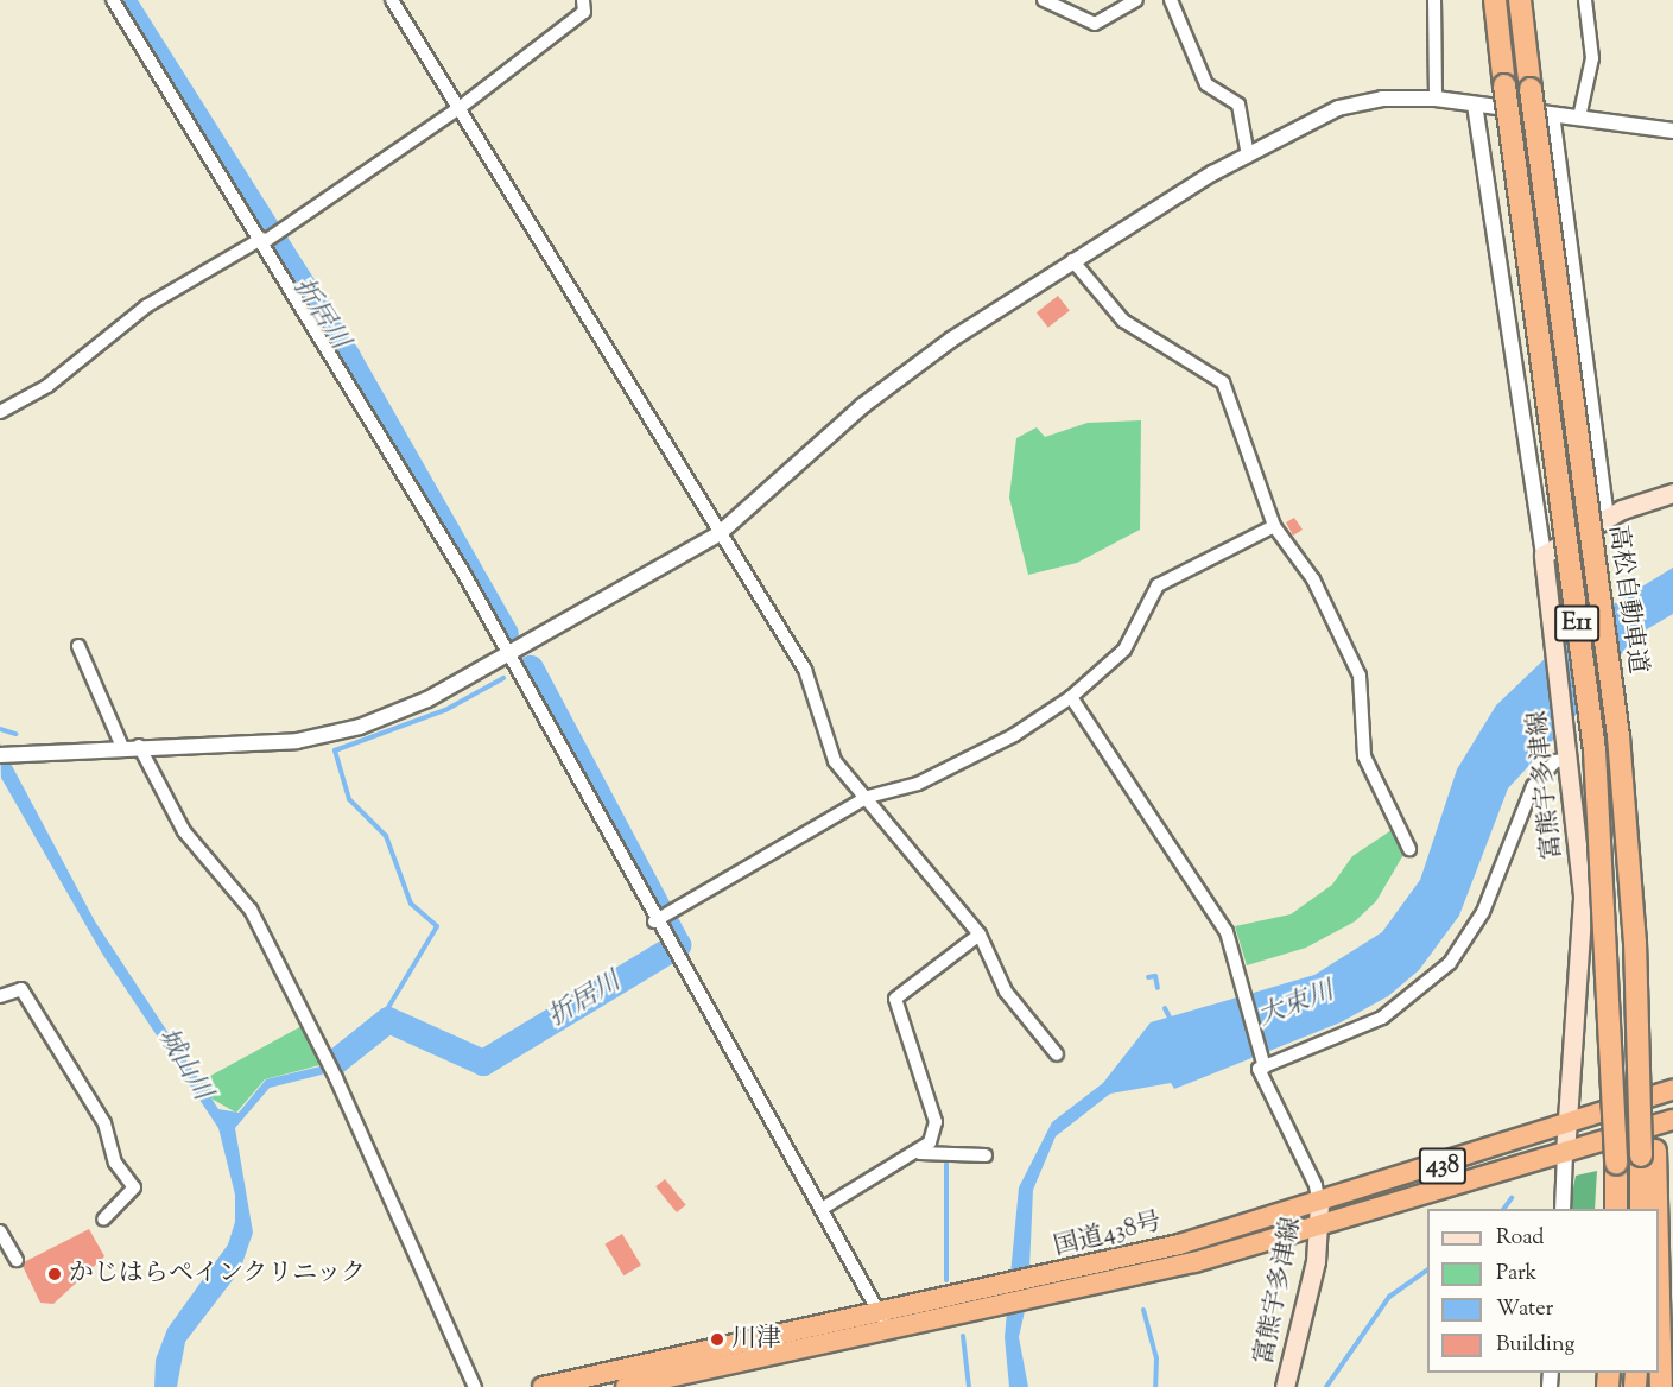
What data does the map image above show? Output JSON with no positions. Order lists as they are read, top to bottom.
{
  "streets": {
    "highway": [
      "高松自動車道",
      "E11",
      "438",
      "国道438号"
    ],
    "main road": ["富熊宇多津線"]
  },
  "crossings": [
    ["富熊宇多津線", "国道438号"]
  ],
  "water": ["折居川", "大束川", "城山川"],
  "places": ["かじはらペインクリニック", "川津"],
  "legend": [
    "Road",
    "Park",
    "Water",
    "Building"
  ]
}
